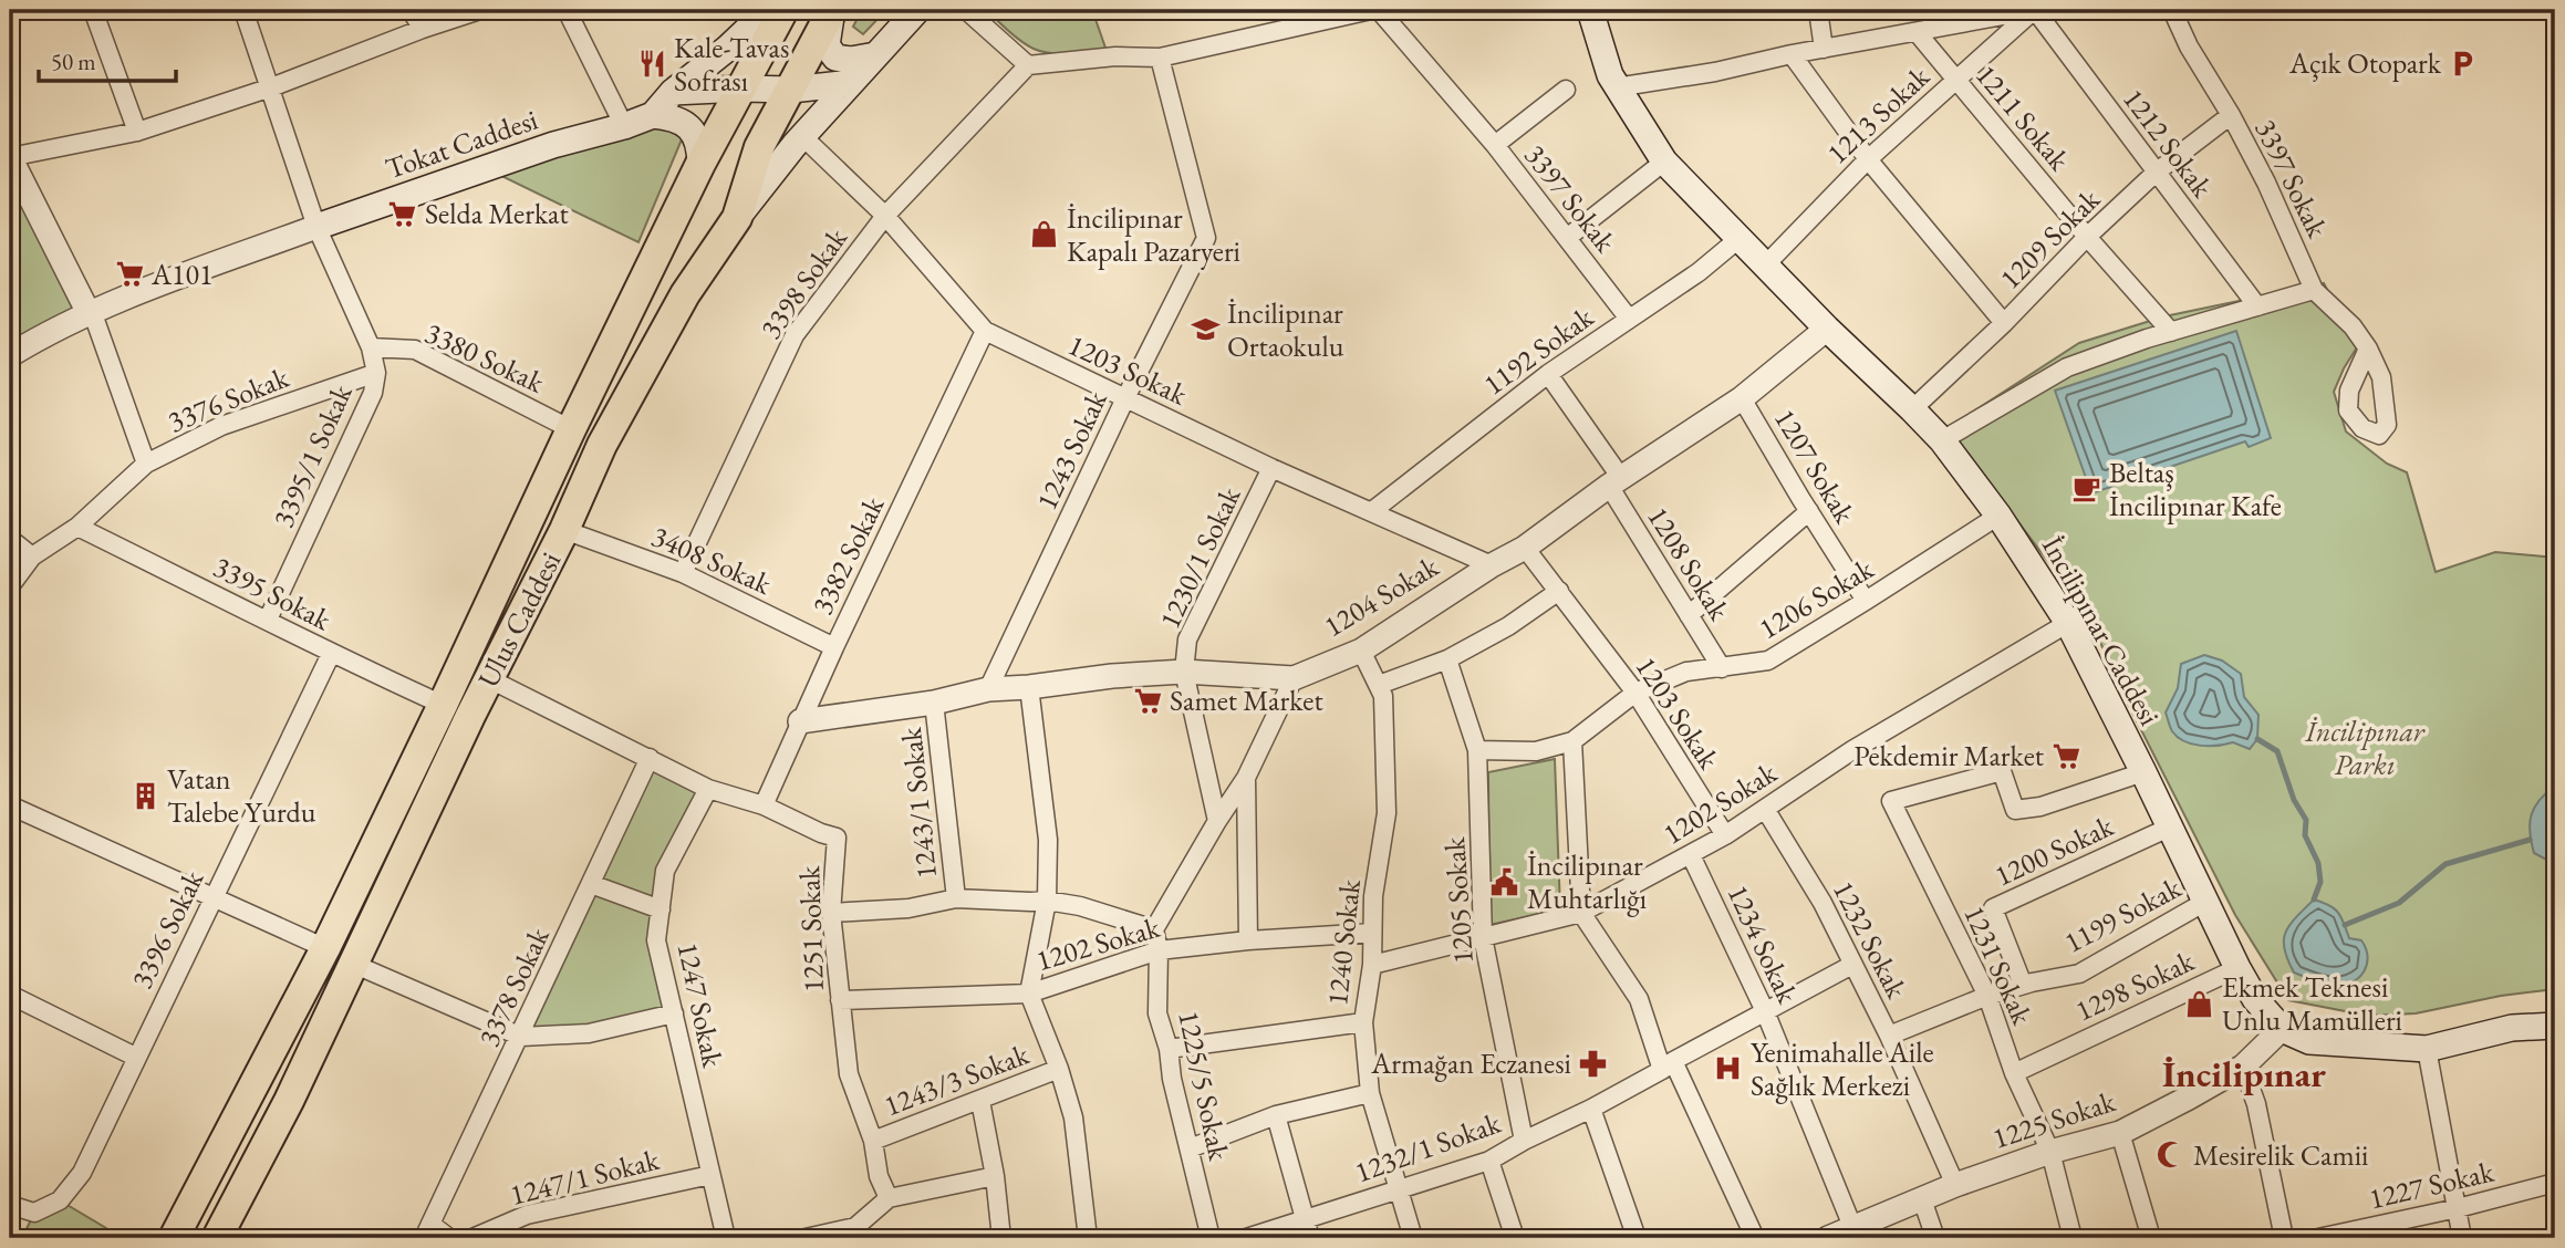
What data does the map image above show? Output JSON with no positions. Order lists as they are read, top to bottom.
{
  "streets": {
    "main road": ["Tokat Caddesi", "Ulus Caddesi", "İncilipınar Caddesi"],
    "street": [
      "1213 Sokak",
      "1211 Sokak",
      "1212 Sokak",
      "3397 Sokak",
      "1209 Sokak",
      "3398 Sokak",
      "1192 Sokak",
      "3380 Sokak",
      "1203 Sokak",
      "3376 Sokak",
      "1243 Sokak",
      "3395/1 Sokak",
      "1207 Sokak",
      "3382 Sokak",
      "1230/1 Sokak",
      "3408 Sokak",
      "1208 Sokak",
      "3395 Sokak",
      "1204 Sokak",
      "1206 Sokak",
      "1243/1 Sokak",
      "1202 Sokak",
      "1200 Sokak",
      "1205 Sokak",
      "1199 Sokak",
      "3396 Sokak",
      "1251 Sokak",
      "1232 Sokak",
      "1240 Sokak",
      "1234 Sokak",
      "1231 Sokak",
      "1298 Sokak",
      "3378 Sokak",
      "1247 Sokak",
      "1243/3 Sokak",
      "1225/5 Sokak",
      "1225 Sokak",
      "1232/1 Sokak",
      "1247/1 Sokak",
      "1227 Sokak"
    ]
  },
  "crossings": [
    ["1213 Sokak", "1211 Sokak"],
    ["1213 Sokak", "1212 Sokak"],
    ["1213 Sokak", "İncilipınar Caddesi"],
    ["1211 Sokak", "1209 Sokak"],
    ["1212 Sokak", "1209 Sokak"],
    ["Tokat Caddesi", "3376 Sokak"],
    ["Tokat Caddesi", "3395/1 Sokak"],
    ["3397 Sokak", "1209 Sokak"],
    ["3397 Sokak", "1192 Sokak"],
    ["1209 Sokak", "İncilipınar Caddesi"],
    ["3398 Sokak", "1203 Sokak"],
    ["3398 Sokak", "3408 Sokak"],
    ["1192 Sokak", "1203 Sokak"],
    ["1192 Sokak", "1208 Sokak"],
    ["1192 Sokak", "İncilipınar Caddesi"],
    ["3380 Sokak", "3395/1 Sokak"],
    ["3380 Sokak", "Ulus Caddesi"],
    ["1203 Sokak", "1243 Sokak"],
    ["1203 Sokak", "3382 Sokak"],
    ["1203 Sokak", "1230/1 Sokak"],
    ["1203 Sokak", "1204 Sokak"],
    ["1203 Sokak", "1206 Sokak"],
    ["1203 Sokak", "1202 Sokak"],
    ["3376 Sokak", "3395/1 Sokak"],
    ["3376 Sokak", "3395 Sokak"],
    ["1243 Sokak", "1204 Sokak"],
    ["3395/1 Sokak", "3395 Sokak"],
    ["1207 Sokak", "1204 Sokak"],
    ["1207 Sokak", "1206 Sokak"],
    ["3382 Sokak", "3408 Sokak"],
    ["3382 Sokak", "1204 Sokak"],
    ["3382 Sokak", "1251 Sokak"],
    ["1230/1 Sokak", "1204 Sokak"],
    ["3408 Sokak", "Ulus Caddesi"],
    ["1208 Sokak", "1204 Sokak"],
    ["1208 Sokak", "1206 Sokak"],
    ["3395 Sokak", "Ulus Caddesi"],
    ["3395 Sokak", "3396 Sokak"],
    ["1204 Sokak", "İncilipınar Caddesi"],
    ["1204 Sokak", "1243/1 Sokak"],
    ["1204 Sokak", "1240 Sokak"],
    ["1206 Sokak", "İncilipınar Caddesi"],
    ["1206 Sokak", "1205 Sokak"],
    ["Ulus Caddesi", "1251 Sokak"],
    ["İncilipınar Caddesi", "1202 Sokak"],
    ["İncilipınar Caddesi", "1200 Sokak"],
    ["İncilipınar Caddesi", "1199 Sokak"],
    ["İncilipınar Caddesi", "1231 Sokak"],
    ["İncilipınar Caddesi", "1298 Sokak"],
    ["İncilipınar Caddesi", "1225 Sokak"],
    ["1202 Sokak", "1205 Sokak"],
    ["1202 Sokak", "1251 Sokak"],
    ["1202 Sokak", "1232 Sokak"],
    ["1202 Sokak", "1240 Sokak"],
    ["1202 Sokak", "1234 Sokak"],
    ["1202 Sokak", "1225/5 Sokak"],
    ["1200 Sokak", "1199 Sokak"],
    ["1205 Sokak", "1232/1 Sokak"],
    ["1199 Sokak", "1232 Sokak"],
    ["1199 Sokak", "1231 Sokak"],
    ["1251 Sokak", "3378 Sokak"],
    ["1251 Sokak", "1247 Sokak"],
    ["1251 Sokak", "1243/3 Sokak"],
    ["1232 Sokak", "1225 Sokak"],
    ["1232 Sokak", "1232/1 Sokak"],
    ["1240 Sokak", "1232/1 Sokak"],
    ["1234 Sokak", "1225 Sokak"],
    ["1234 Sokak", "1232/1 Sokak"],
    ["1231 Sokak", "1298 Sokak"],
    ["1231 Sokak", "1225 Sokak"],
    ["1247 Sokak", "1247/1 Sokak"]
  ],
  "districts": ["İncilipınar"],
  "parks": ["İncilipınar Parkı"],
  "places": {
    "parking": ["Açık Otopark"],
    "restaurant": ["Kale-Tavas Sofrası"],
    "supermarket": [
      "Selda Merkat",
      "A101",
      "Samet Market",
      "Pekdemir Market"
    ],
    "shop": ["İncilipınar Kapalı Pazaryeri", "Ekmek Teknesi Unlu Mamülleri"],
    "school or university": ["İncilipınar Ortaokulu"],
    "cafe": ["Beltaş İncilipınar Kafe"],
    "building": ["Vatan Talebe Yurdu"],
    "public building": ["İncilipınar Muhtarlığı"],
    "pharmacy": ["Armağan Eczanesi"],
    "hospital": ["Yenimahalle Aile Sağlık Merkezi"],
    "mosque": ["Mesirelik Camii"]
  },
  "scale_bar": "50 m"
}
